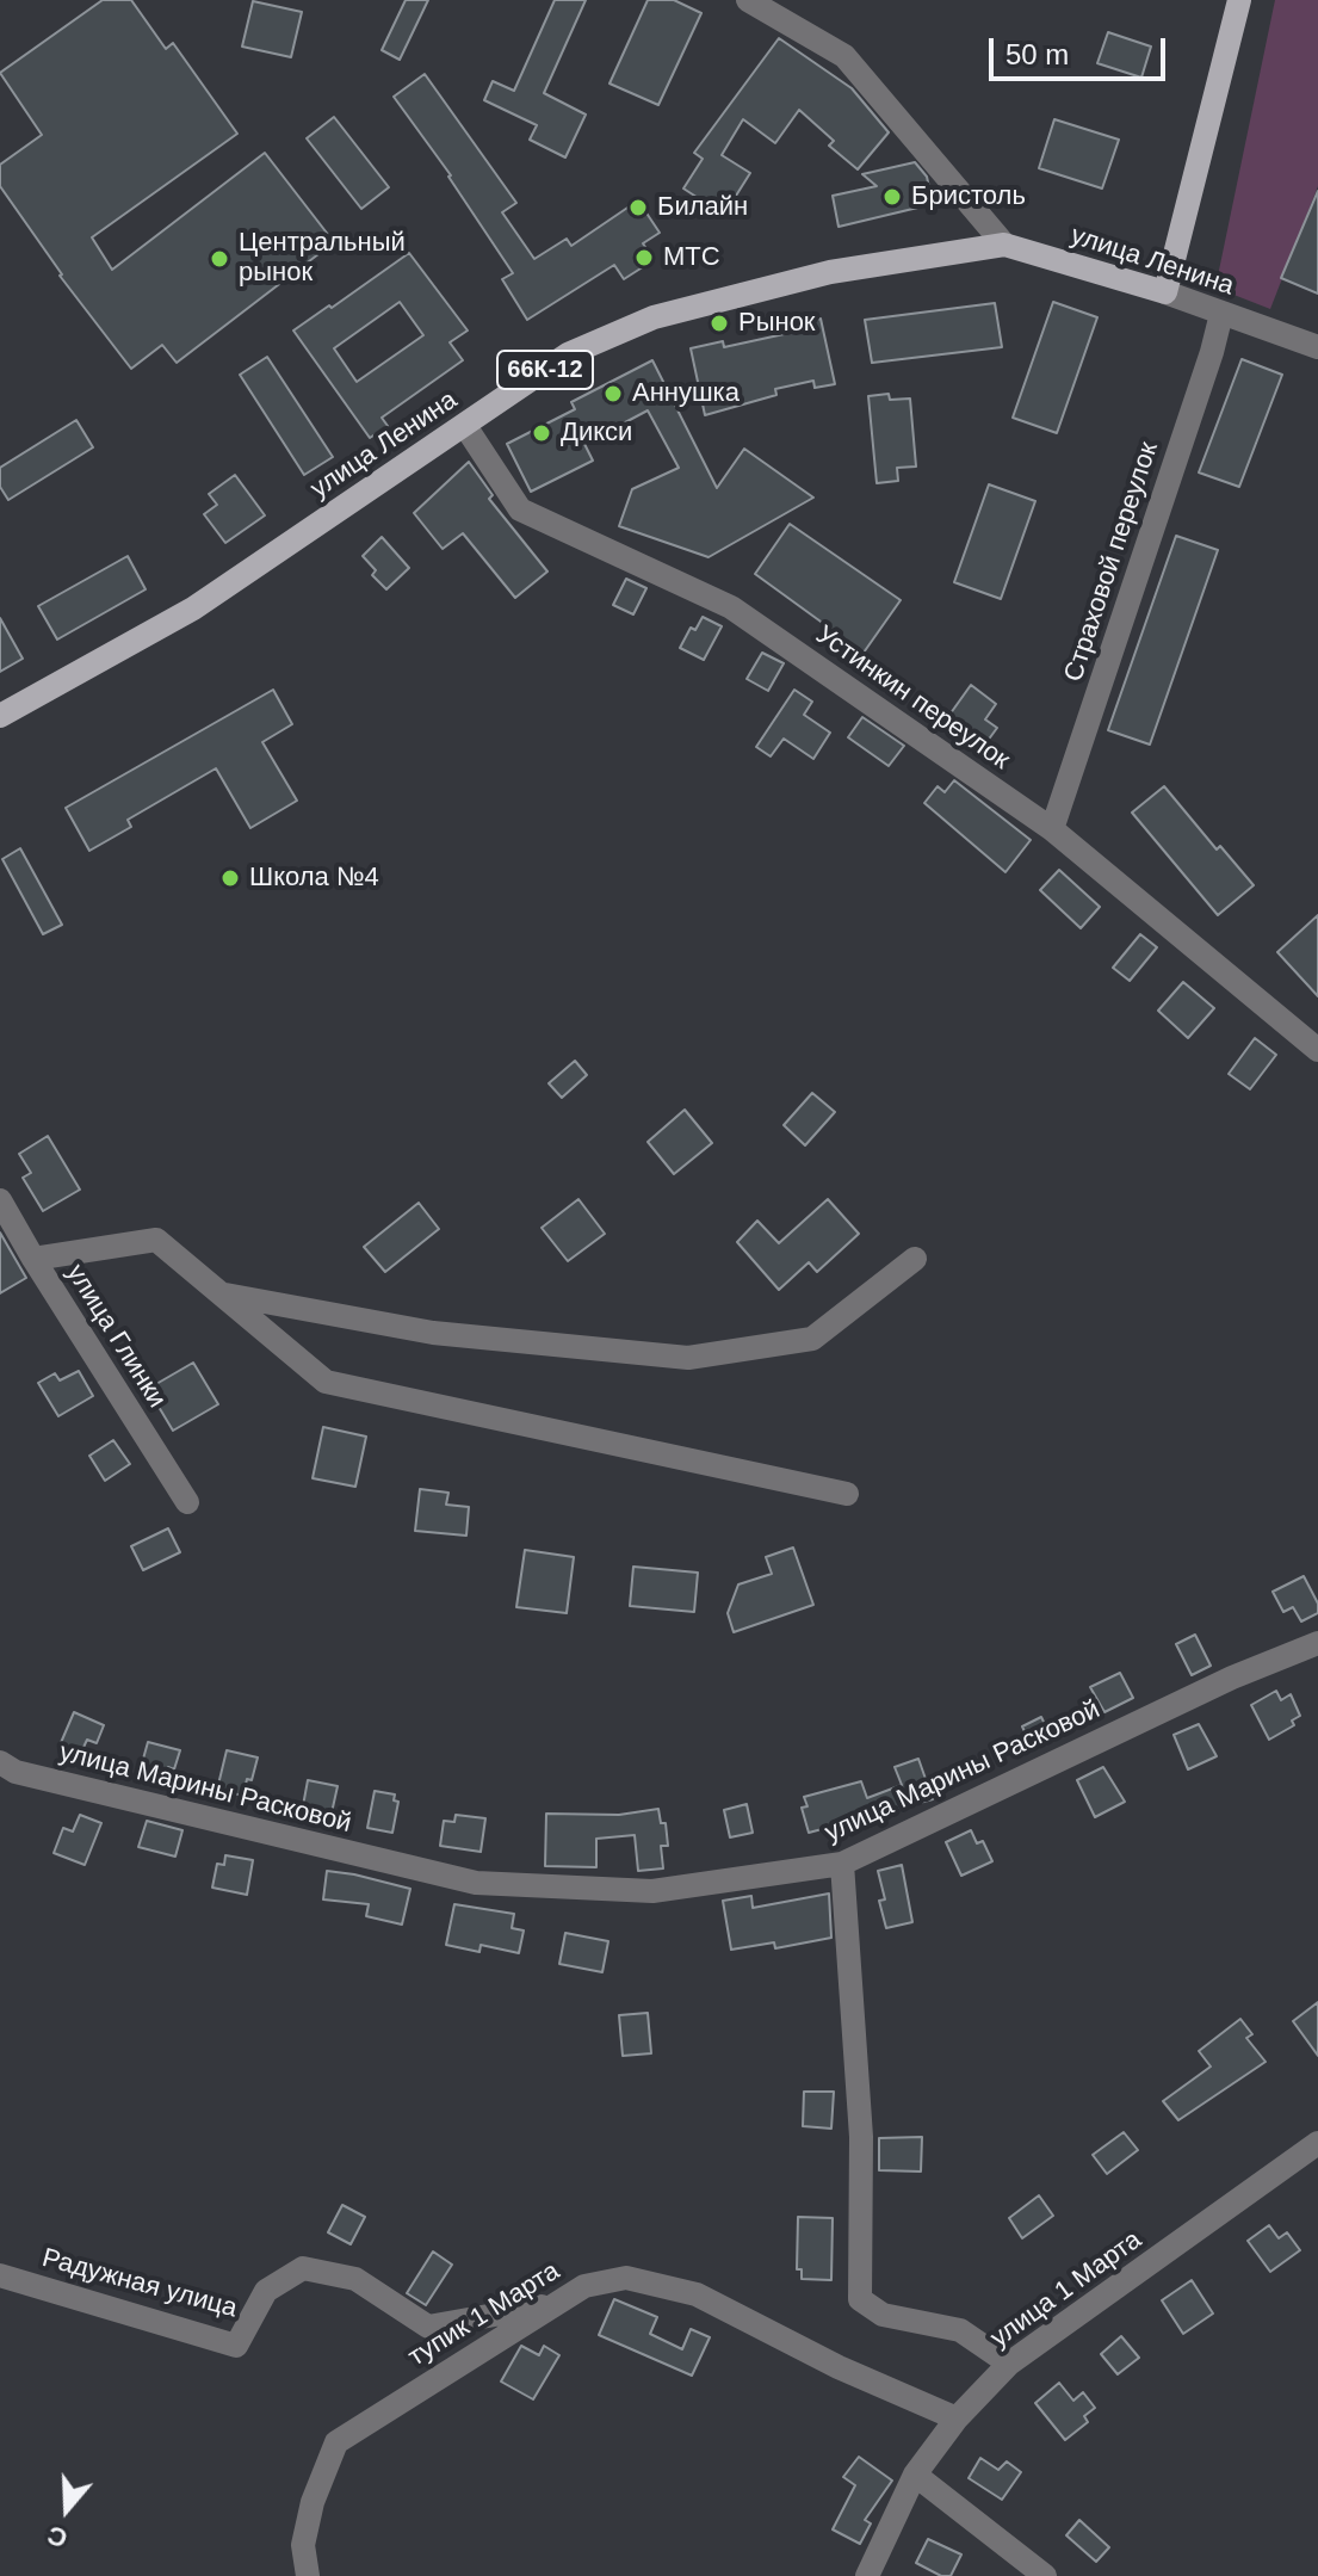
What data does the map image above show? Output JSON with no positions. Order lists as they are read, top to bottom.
{
  "streets": {
    "main road": ["улица Ленина", "66К-12"],
    "street": [
      "Страховой переулок",
      "Устинкин переулок",
      "улица Глинки",
      "улица Марины Расковой",
      "Радужная улица",
      "улица 1 Марта",
      "тупик 1 Марта"
    ]
  },
  "crossings": [
    ["улица Ленина", "Страховой переулок"],
    ["улица Ленина", "Устинкин переулок"],
    ["Страховой переулок", "Устинкин переулок"],
    ["Радужная улица", "тупик 1 Марта"],
    ["улица 1 Марта", "тупик 1 Марта"]
  ],
  "places": [
    "Бристоль",
    "Билайн",
    "МТС",
    "Центральный рынок",
    "Рынок",
    "Аннушка",
    "Дикси",
    "Школа №4"
  ],
  "scale_bar": "50 m",
  "north": "bottom"
}
